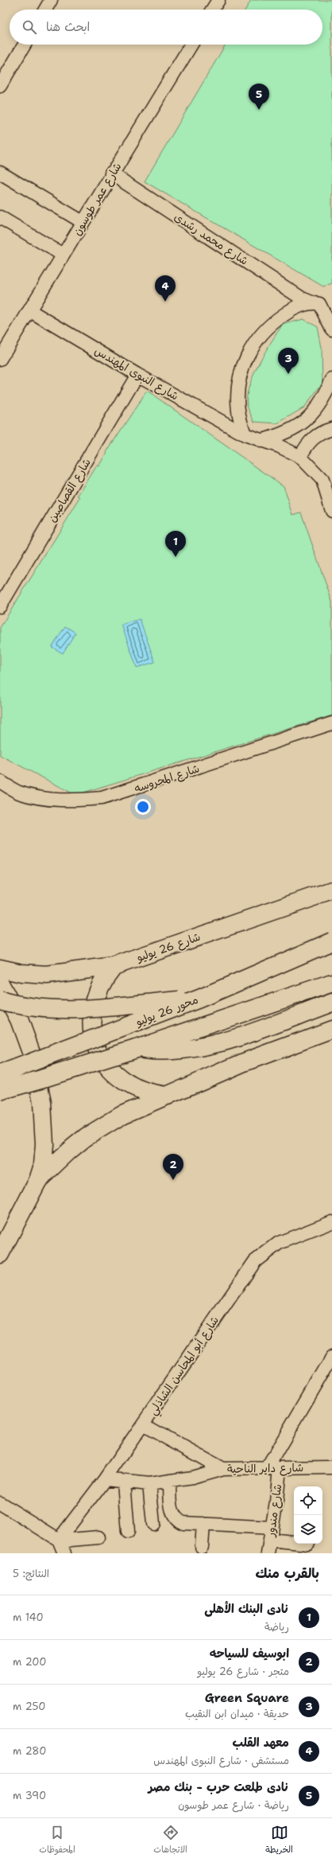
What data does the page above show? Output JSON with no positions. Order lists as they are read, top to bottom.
{
  "streets": {
    "main road": ["شارع 26 يوليو", "محور 26 يوليو"],
    "street": [
      "شارع عمر طوسون",
      "شارع محمد رشدى",
      "شارع النبوى المهندس",
      "شارع القصاصين",
      "شارع المحروسه",
      "شارع أبو المحاسن الشاذلي",
      "شارع داير الناحية",
      "شارع مندور"
    ]
  },
  "crossings": [
    ["شارع عمر طوسون", "شارع محمد رشدى"],
    ["شارع عمر طوسون", "شارع النبوى المهندس"],
    ["شارع النبوى المهندس", "شارع القصاصين"],
    ["شارع أبو المحاسن الشاذلي", "شارع داير الناحية"],
    ["شارع داير الناحية", "شارع مندور"]
  ],
  "page": {
    "search": "ابحث هنا",
    "pins": [
      "5",
      "4",
      "3",
      "1",
      "2"
    ],
    "heading": ["بالقرب منك", "النتائج: 5"],
    "list": [
      {
        "mark": "1",
        "name": "نادى البنك الأهلى",
        "note": "رياضة",
        "value": "140 m"
      },
      {
        "mark": "2",
        "name": "ابوسيف للسياحه",
        "note": "متجر · شارع 26 يوليو",
        "value": "200 m"
      },
      {
        "mark": "3",
        "name": "Green Square",
        "note": "حديقة · ميدان ابن النقيب",
        "value": "250 m"
      },
      {
        "mark": "4",
        "name": "معهد القلب",
        "note": "مستشفى · شارع النبوى المهندس",
        "value": "280 m"
      },
      {
        "mark": "5",
        "name": "نادى طلعت حرب - بنك مصر",
        "note": "رياضة · شارع عمر طوسون",
        "value": "390 m"
      }
    ],
    "nav": ["الخريطة", "الاتجاهات", "المحفوظات"]
  }
}
